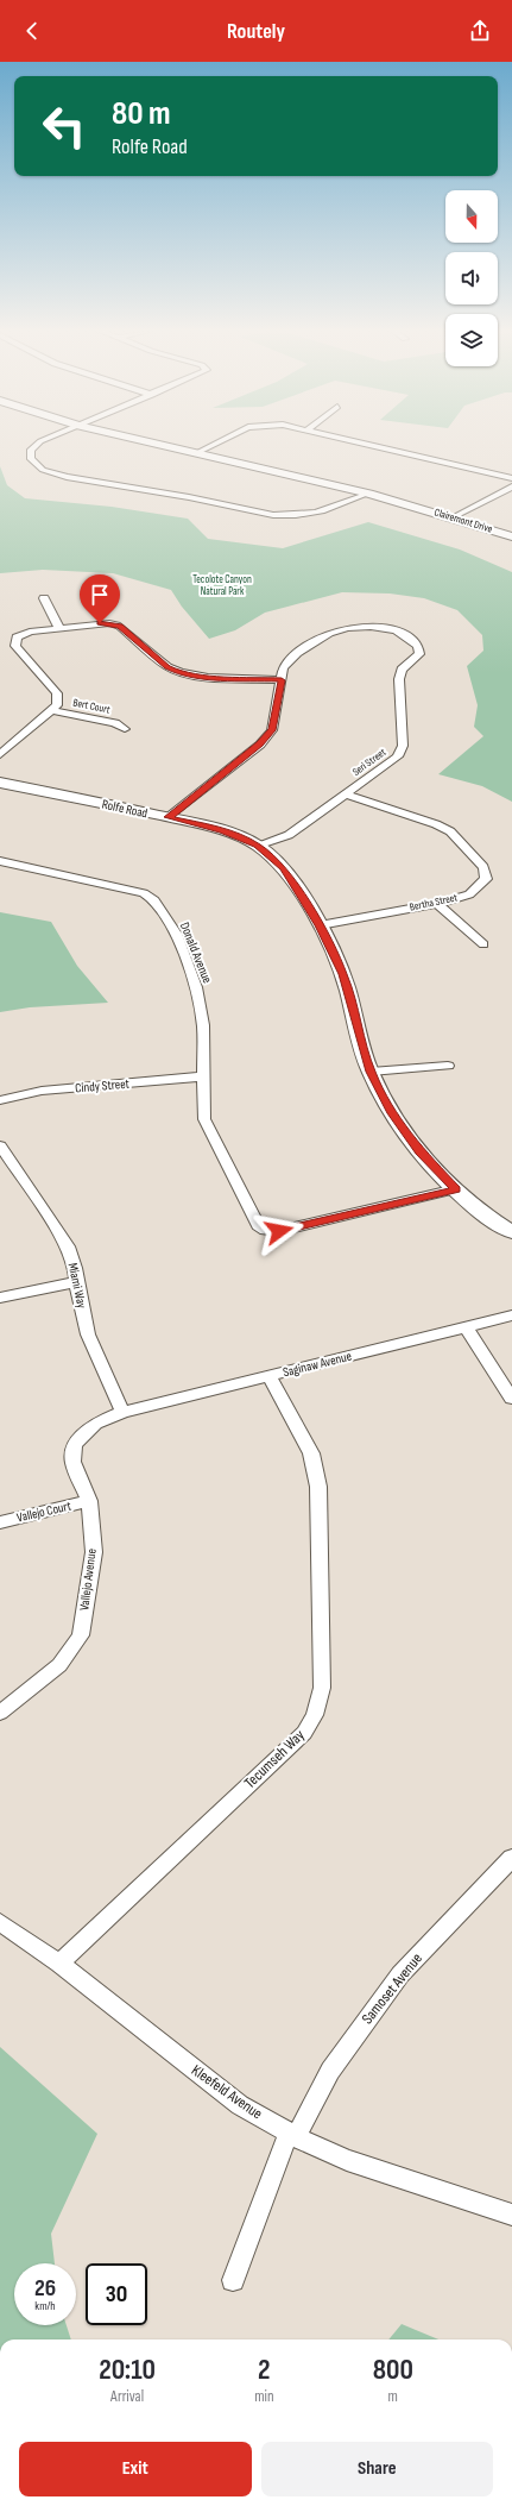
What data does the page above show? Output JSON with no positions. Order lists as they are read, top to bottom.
{
  "streets": {
    "main road": ["Clairemont Drive"],
    "street": [
      "Bert Court",
      "Seri Street",
      "Rolfe Road",
      "Bertha Street",
      "Donald Avenue",
      "Cindy Street",
      "Miami Way",
      "Saginaw Avenue",
      "Vallejo Court",
      "Vallejo Avenue",
      "Tecumseh Way",
      "Samoset Avenue",
      "Kleefeld Avenue"
    ]
  },
  "crossings": [
    ["Seri Street", "Rolfe Road"],
    ["Seri Street", "Bertha Street"],
    ["Rolfe Road", "Bertha Street"],
    ["Rolfe Road", "Donald Avenue"],
    ["Donald Avenue", "Cindy Street"],
    ["Miami Way", "Saginaw Avenue"],
    ["Miami Way", "Vallejo Avenue"],
    ["Saginaw Avenue", "Vallejo Avenue"],
    ["Saginaw Avenue", "Tecumseh Way"],
    ["Vallejo Court", "Vallejo Avenue"],
    ["Tecumseh Way", "Kleefeld Avenue"],
    ["Samoset Avenue", "Kleefeld Avenue"]
  ],
  "parks": ["Tecolote Canyon Natural Park"],
  "north": "bottom",
  "page": {
    "header": "Routely",
    "turn": ["80 m", "Rolfe Road"],
    "speed": "26 km/h",
    "limit": "30",
    "eta": [
      "20:10",
      "Arrival",
      "2",
      "min",
      "800",
      "m"
    ],
    "buttons": ["Exit", "Share"]
  }
}
